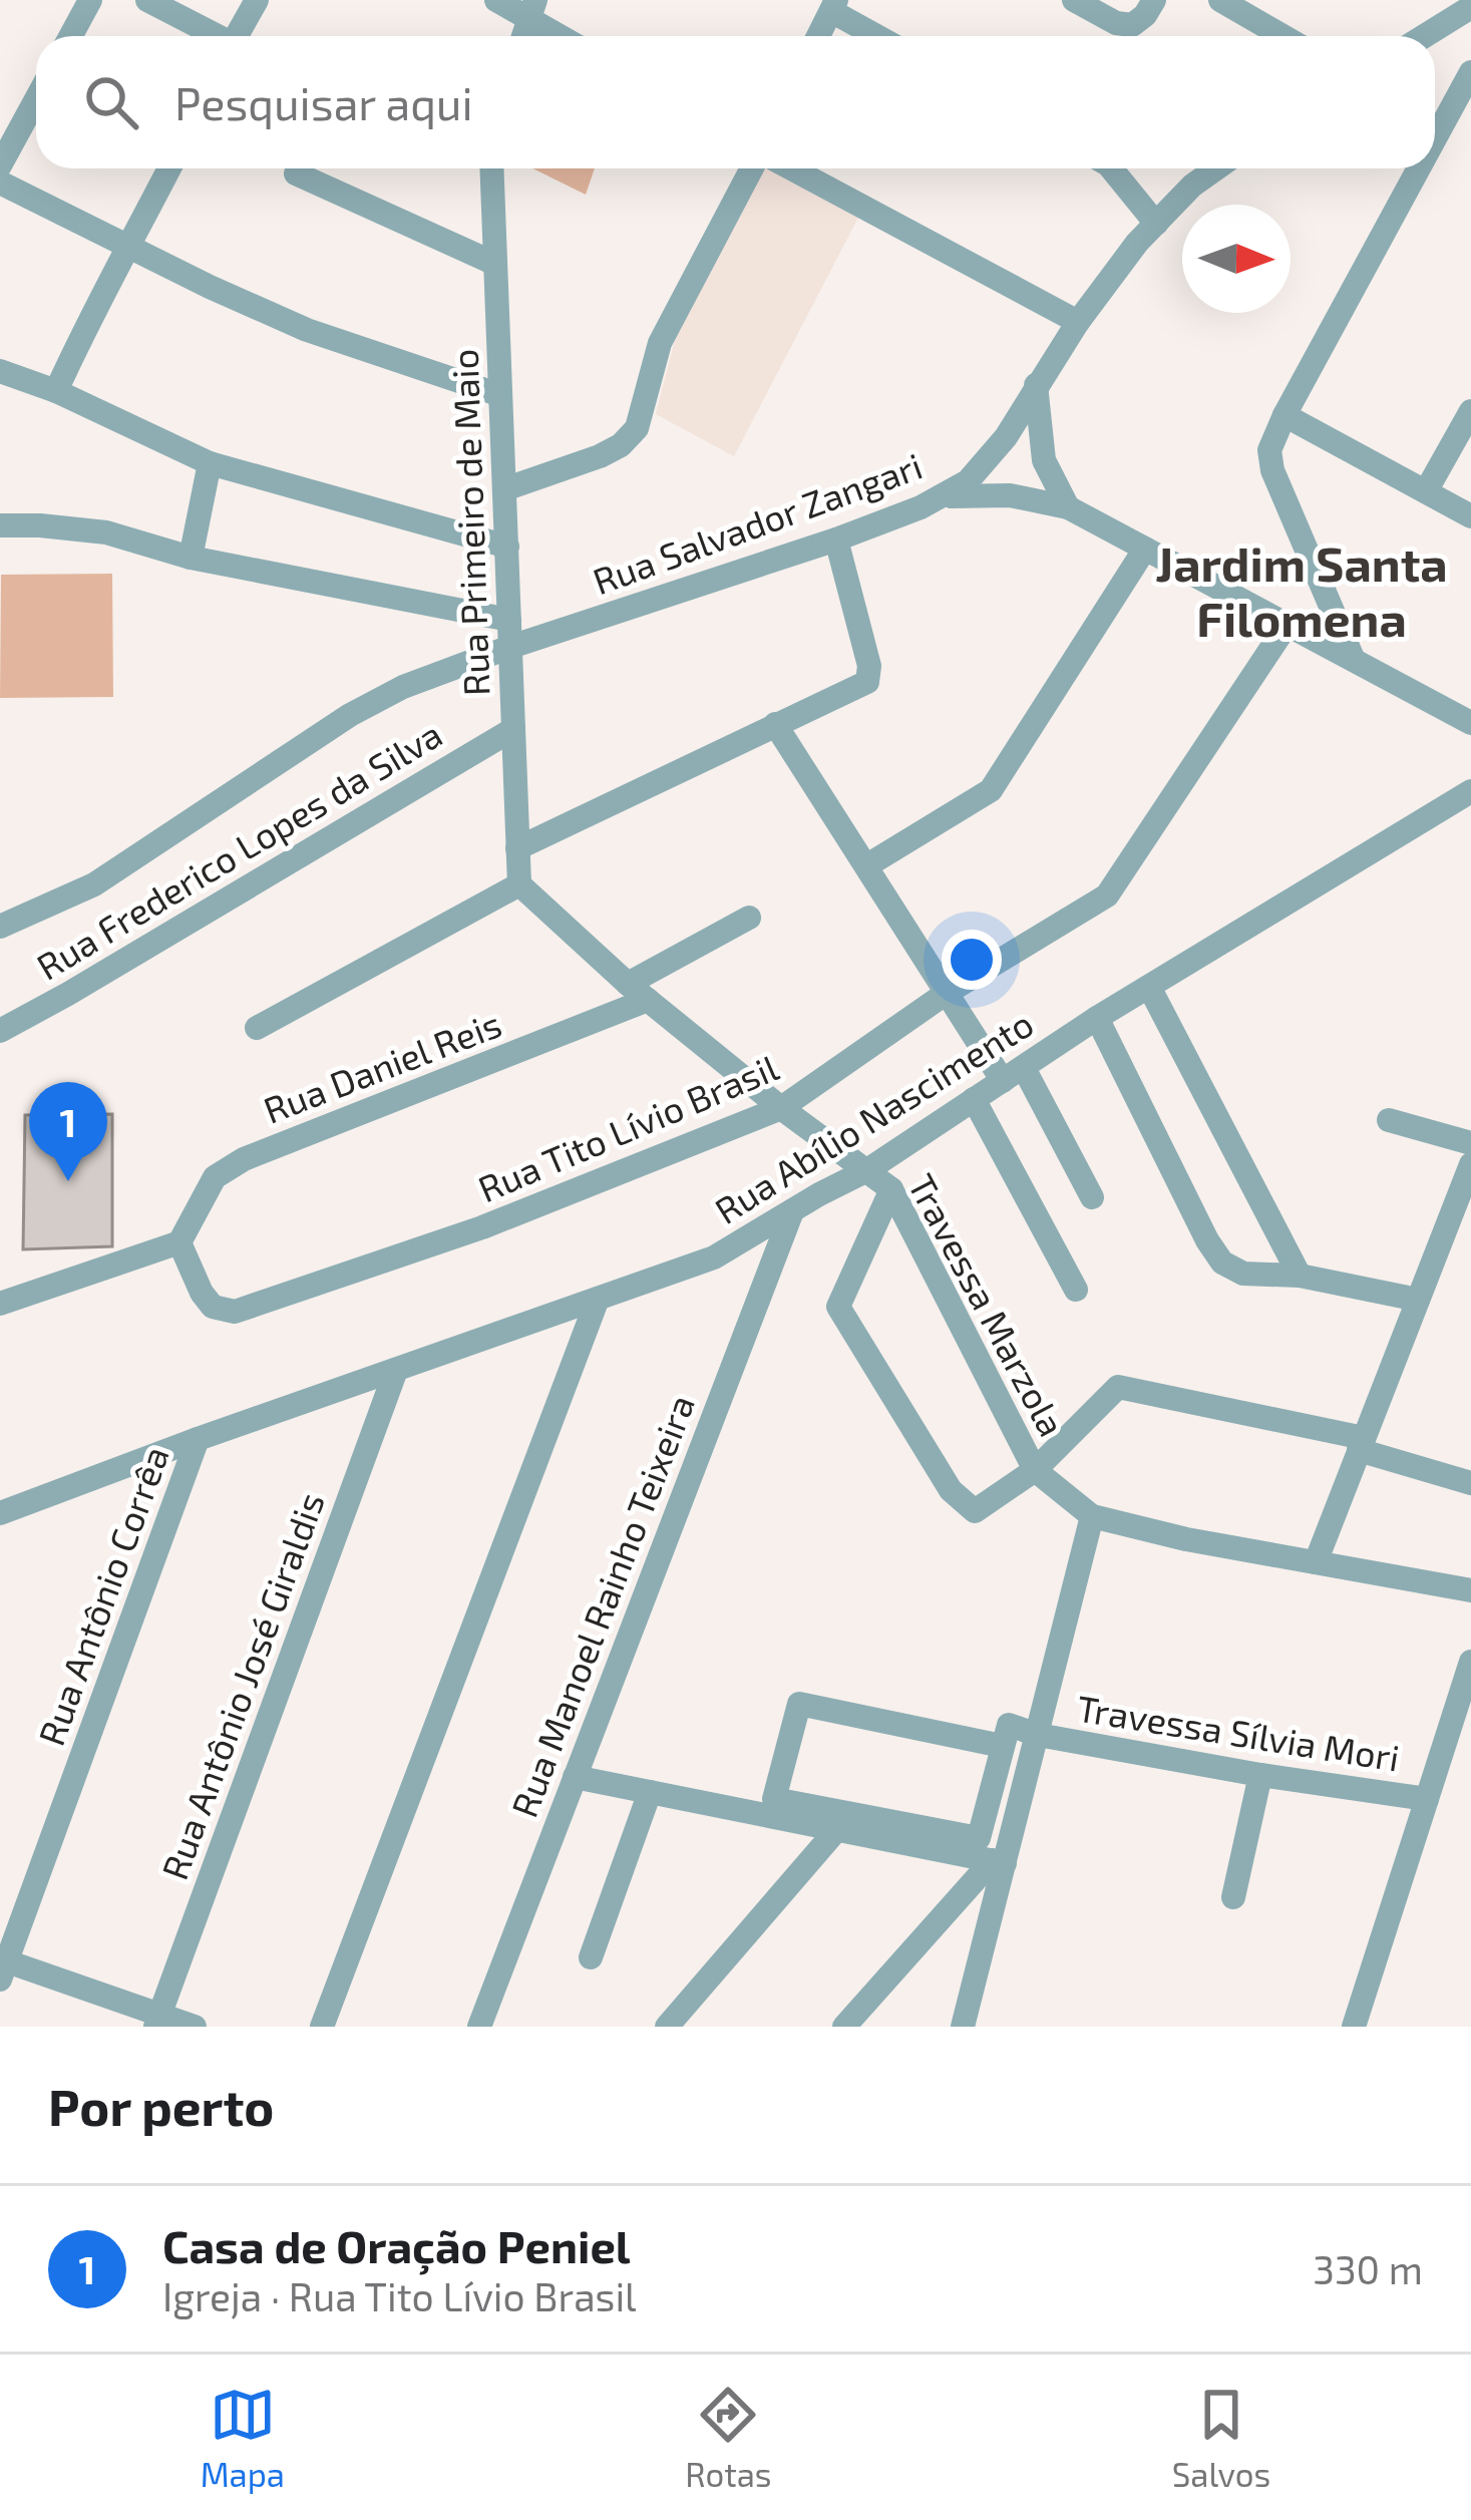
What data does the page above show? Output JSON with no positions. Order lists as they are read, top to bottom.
{
  "streets": {
    "street": [
      "Rua Primeiro de Maio",
      "Rua Salvador Zangari",
      "Rua Frederico Lopes da Silva",
      "Rua Daniel Reis",
      "Rua Abílio Nascimento",
      "Rua Tito Lívio Brasil",
      "Travessa Marzola",
      "Rua Antônio Corrêa",
      "Rua Manoel Rainho Teixeira",
      "Rua Antônio José Giraldis",
      "Travessa Sílvia Mori"
    ]
  },
  "crossings": [
    ["Rua Primeiro de Maio", "Rua Salvador Zangari"],
    ["Rua Primeiro de Maio", "Rua Frederico Lopes da Silva"],
    ["Rua Primeiro de Maio", "Travessa Marzola"],
    ["Rua Daniel Reis", "Rua Tito Lívio Brasil"],
    ["Rua Daniel Reis", "Travessa Marzola"],
    ["Rua Abílio Nascimento", "Travessa Marzola"],
    ["Rua Abílio Nascimento", "Rua Antônio Corrêa"],
    ["Rua Abílio Nascimento", "Rua Manoel Rainho Teixeira"],
    ["Rua Abílio Nascimento", "Rua Antônio José Giraldis"],
    ["Rua Tito Lívio Brasil", "Travessa Marzola"],
    ["Travessa Marzola", "Travessa Sílvia Mori"]
  ],
  "districts": ["Jardim Santa Filomena"],
  "north": "right",
  "page": {
    "search": "Pesquisar aqui",
    "pins": "1",
    "heading": "Por perto",
    "list": [
      {
        "mark": "1",
        "name": "Casa de Oração Peniel",
        "note": "Igreja · Rua Tito Lívio Brasil",
        "value": "330 m"
      }
    ],
    "nav": ["Mapa", "Rotas", "Salvos"]
  }
}
